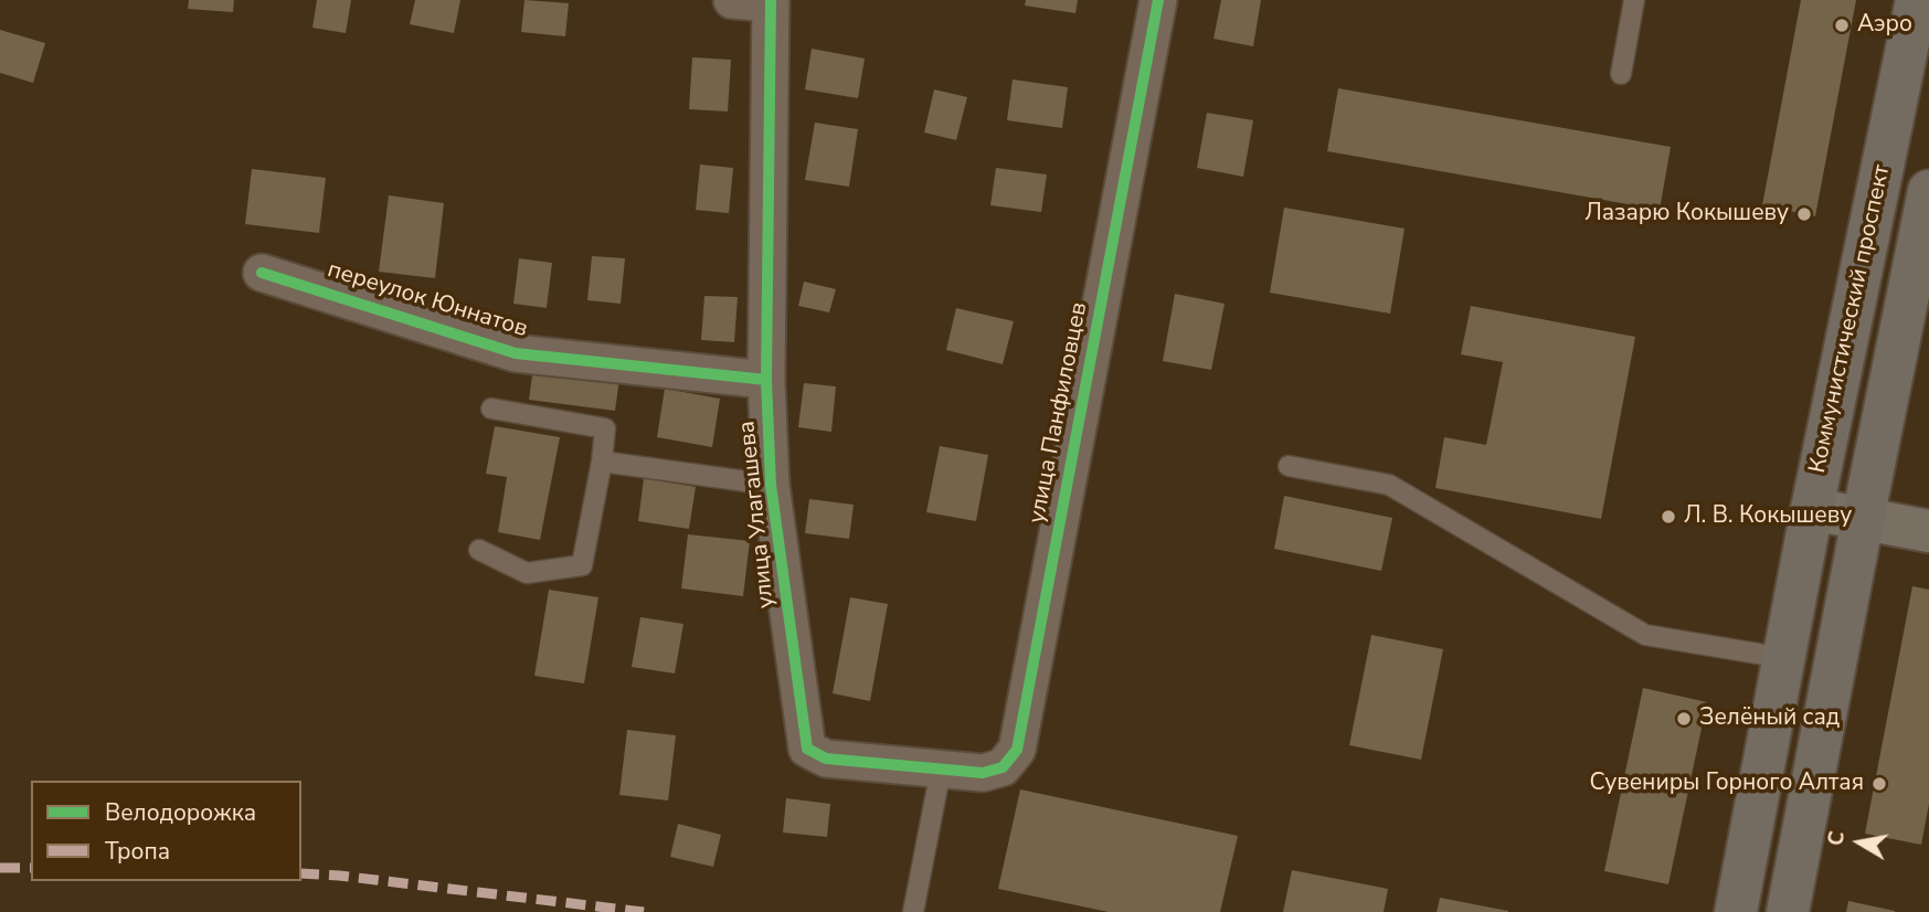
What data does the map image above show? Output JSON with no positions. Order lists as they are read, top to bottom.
{
  "streets": {
    "main road": ["Коммунистический проспект"],
    "street": ["переулок Юннатов", "улица Панфиловцев", "улица Улагашева"]
  },
  "crossings": [
    ["переулок Юннатов", "улица Улагашева"],
    ["улица Панфиловцев", "улица Улагашева"]
  ],
  "places": [
    "Аэро",
    "Лазарю Кокышеву",
    "Л. В. Кокышеву",
    "Зелёный сад",
    "Сувениры Горного Алтая"
  ],
  "legend": ["Велодорожка", "Тропа"],
  "north": "left"
}
